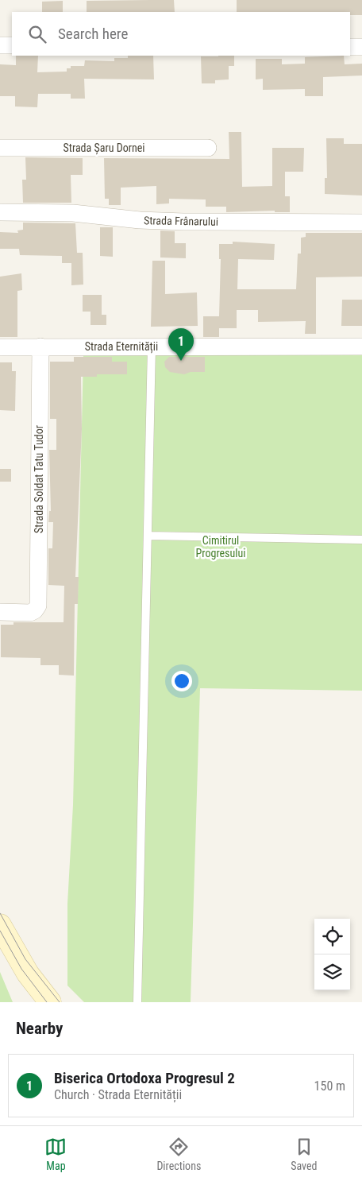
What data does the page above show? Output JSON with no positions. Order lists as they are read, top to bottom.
{
  "streets": {
    "street": [
      "Strada Șaru Dornei",
      "Strada Frânarului",
      "Strada Eternității",
      "Strada Soldat Tatu Tudor"
    ]
  },
  "crossings": [
    ["Strada Eternității", "Strada Soldat Tatu Tudor"]
  ],
  "parks": ["Cimitirul Progresului"],
  "page": {
    "search": "Search here",
    "pins": "1",
    "heading": "Nearby",
    "list": [
      {
        "mark": "1",
        "name": "Biserica Ortodoxa Progresul 2",
        "note": "Church · Strada Eternității",
        "value": "150 m"
      }
    ],
    "nav": ["Map", "Directions", "Saved"]
  }
}
